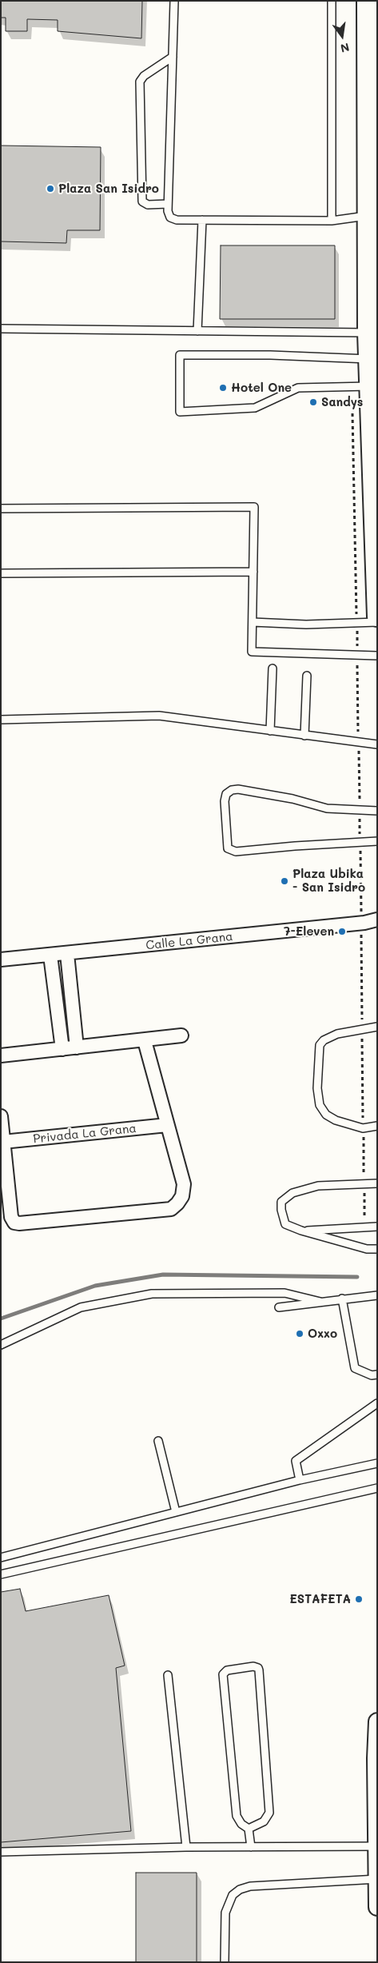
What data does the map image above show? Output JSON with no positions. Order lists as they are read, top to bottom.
{
  "streets": {
    "street": ["Calle La Grana", "Privada La Grana"]
  },
  "places": [
    "Plaza San Isidro",
    "Hotel One",
    "Sandys",
    "Plaza Ubika - San Isidro",
    "7-Eleven",
    "Oxxo",
    "ESTAFETA"
  ],
  "north": "bottom"
}
